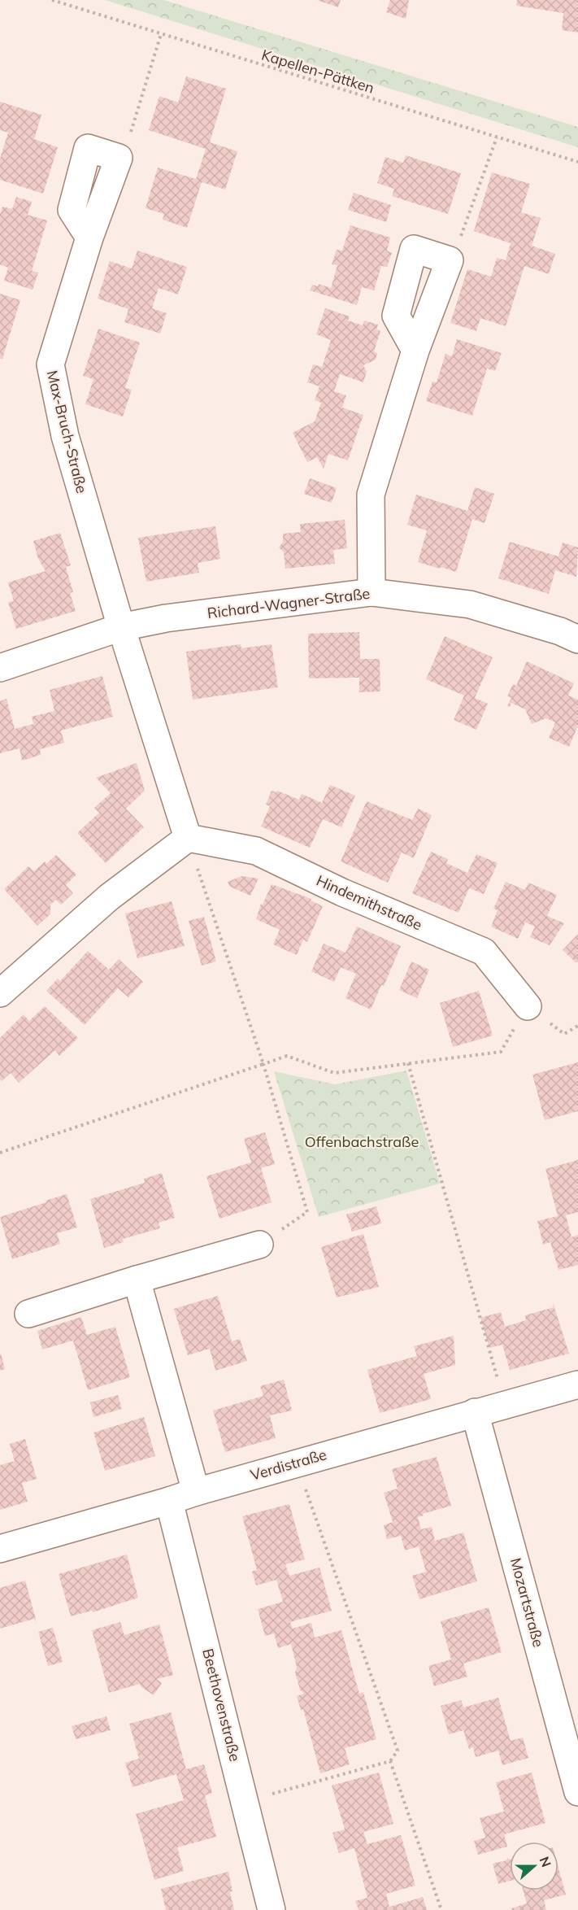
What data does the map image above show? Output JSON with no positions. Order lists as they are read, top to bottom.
{
  "streets": {
    "street": [
      "Max-Bruch-Straße",
      "Richard-Wagner-Straße",
      "Hindemithstraße",
      "Verdistraße",
      "Mozartstraße",
      "Beethovenstraße"
    ],
    "path": ["Kapellen-Pättken"]
  },
  "crossings": [
    ["Max-Bruch-Straße", "Richard-Wagner-Straße"],
    ["Verdistraße", "Mozartstraße"],
    ["Verdistraße", "Beethovenstraße"]
  ],
  "parks": ["Offenbachstraße"],
  "north": "right"
}
